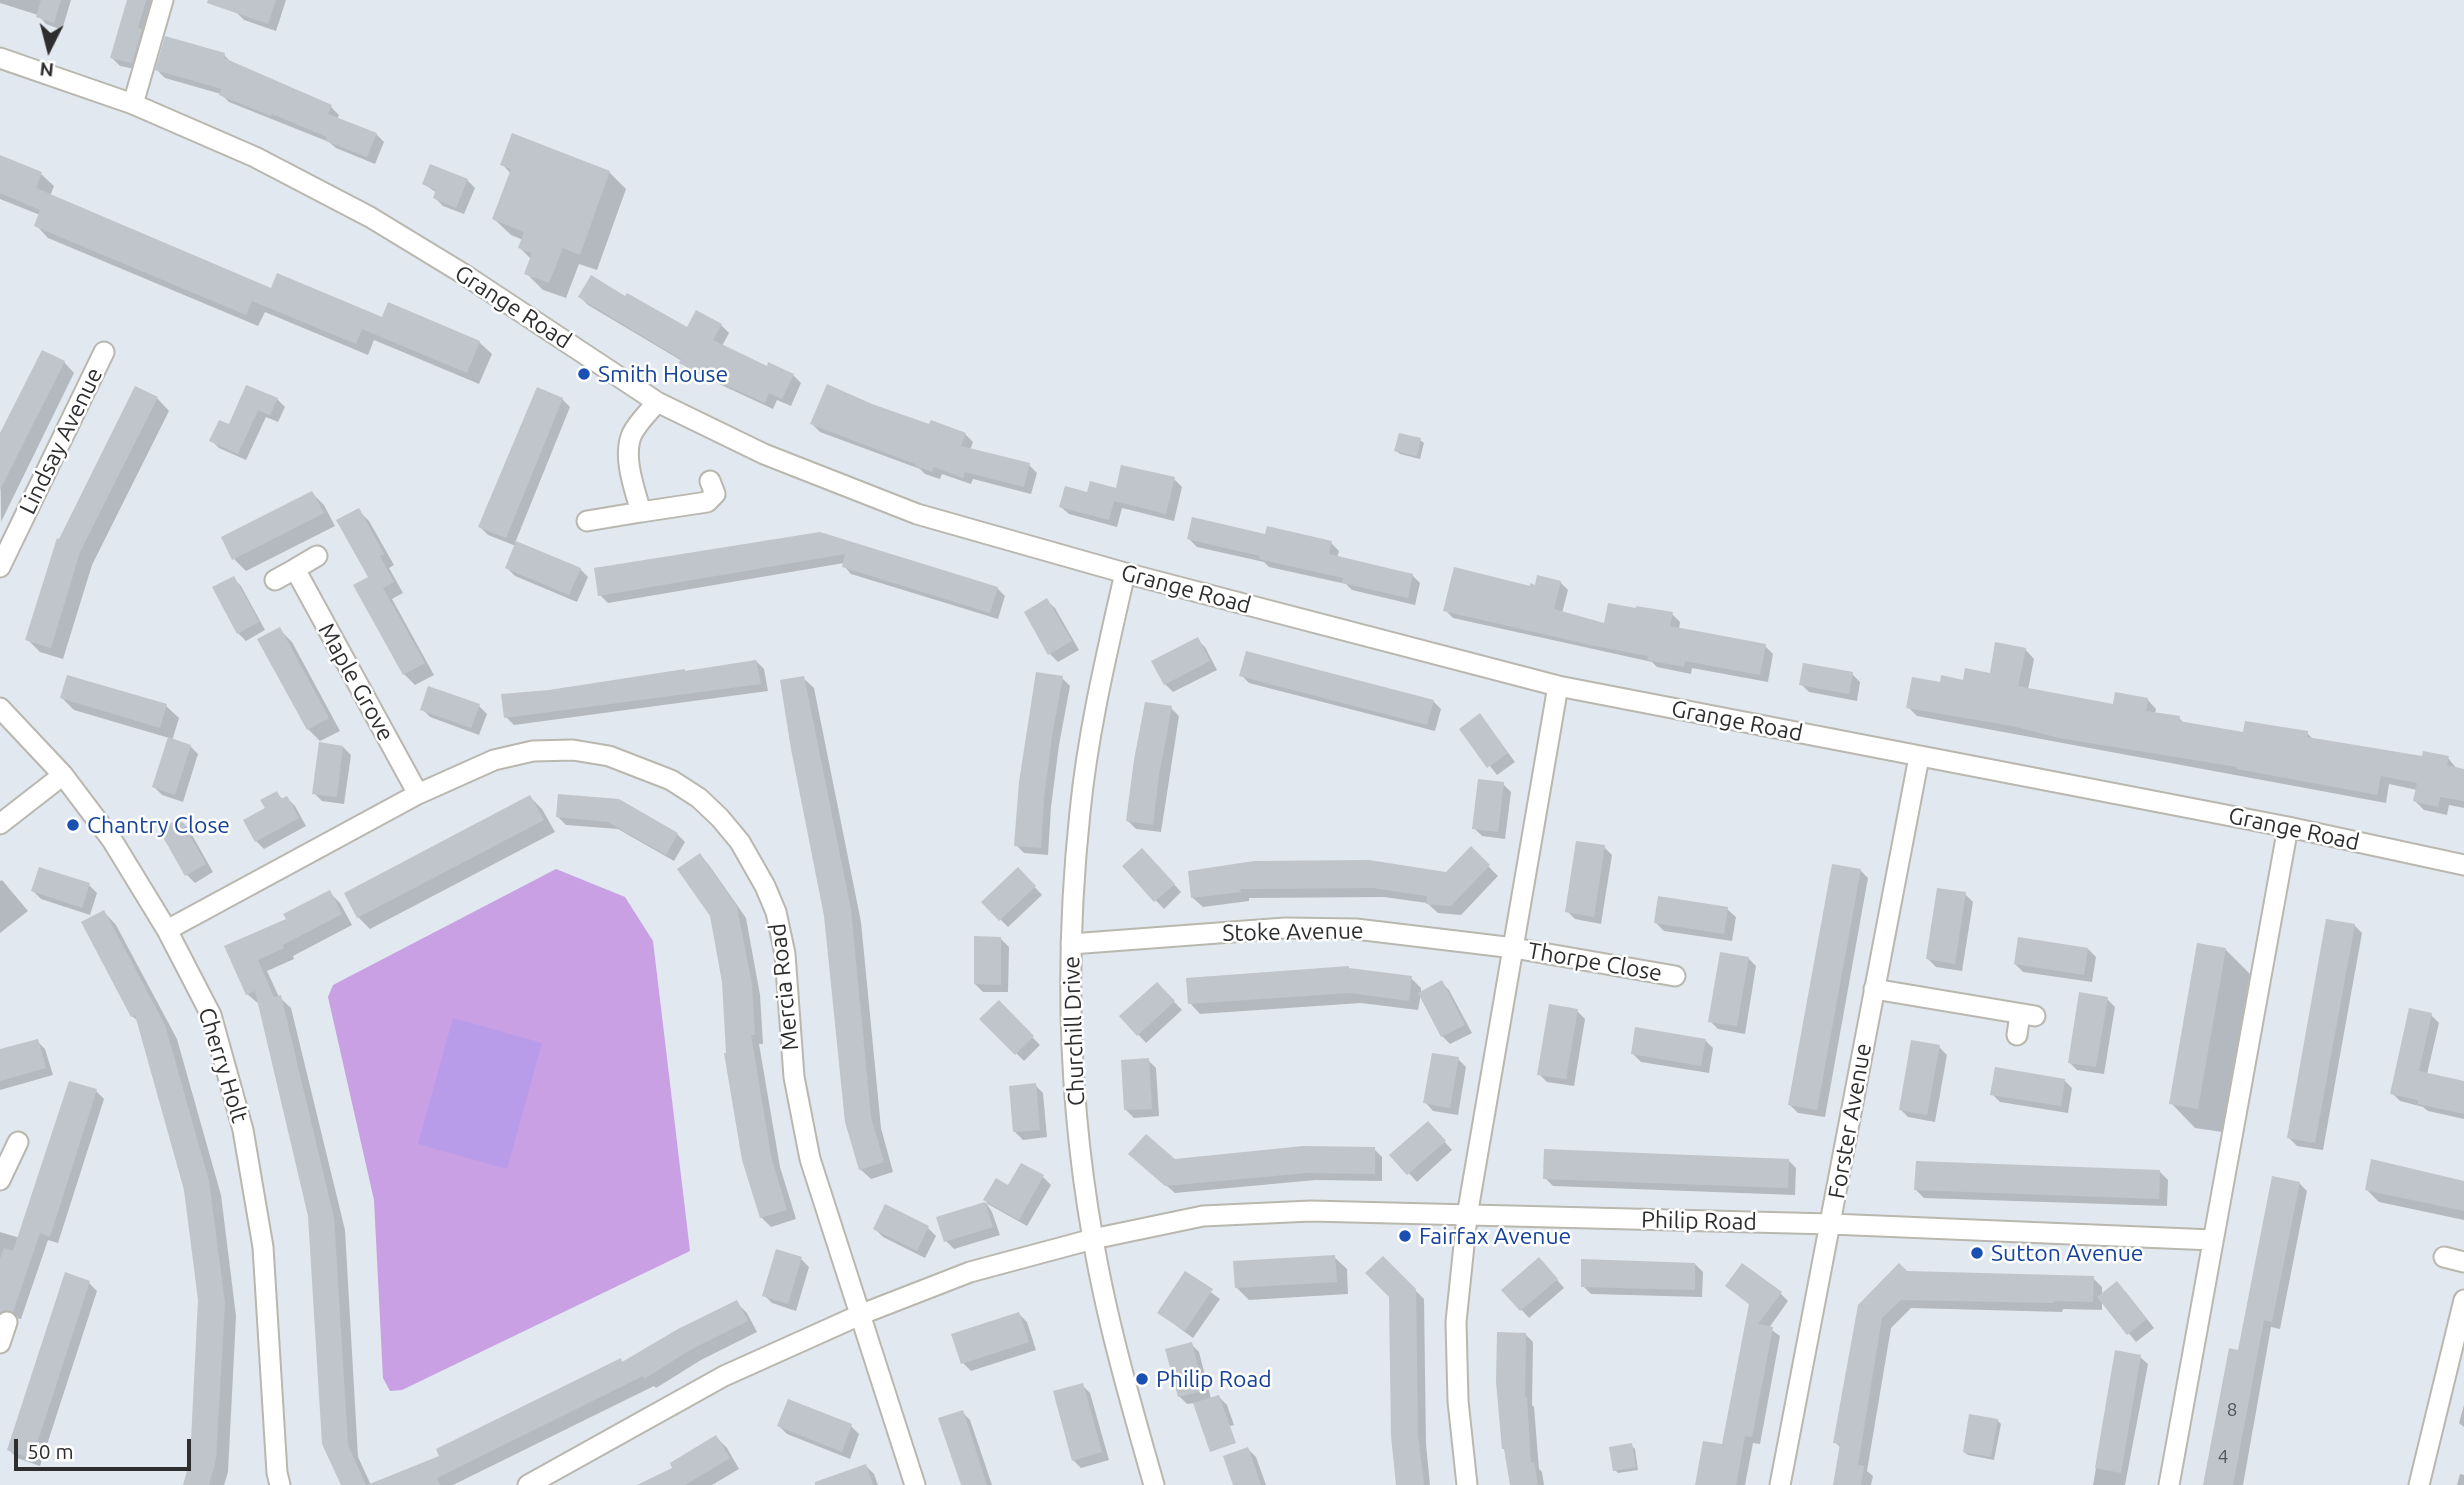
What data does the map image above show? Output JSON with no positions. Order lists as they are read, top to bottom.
{
  "streets": {
    "street": [
      "Grange Road",
      "Lindsay Avenue",
      "Maple Grove",
      "Stoke Avenue",
      "Thorpe Close",
      "Mercia Road",
      "Churchill Drive",
      "Cherry Holt",
      "Forster Avenue",
      "Philip Road"
    ]
  },
  "crossings": [
    ["Grange Road", "Churchill Drive"],
    ["Grange Road", "Forster Avenue"],
    ["Maple Grove", "Mercia Road"],
    ["Stoke Avenue", "Thorpe Close"],
    ["Stoke Avenue", "Churchill Drive"],
    ["Mercia Road", "Cherry Holt"],
    ["Mercia Road", "Philip Road"],
    ["Churchill Drive", "Philip Road"],
    ["Forster Avenue", "Philip Road"]
  ],
  "places": [
    "Smith House",
    "Chantry Close",
    "Fairfax Avenue",
    "Sutton Avenue",
    "Philip Road"
  ],
  "house_numbers": ["8", "4"],
  "scale_bar": "50 m",
  "north": "bottom"
}
